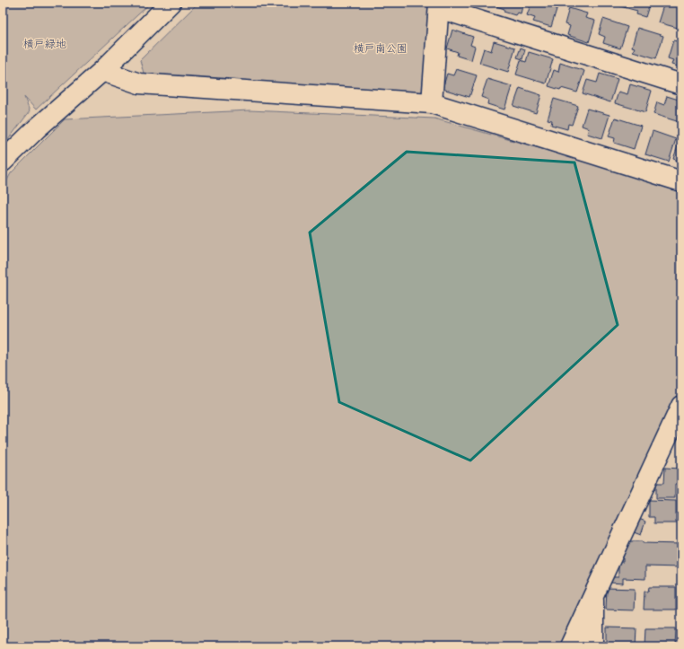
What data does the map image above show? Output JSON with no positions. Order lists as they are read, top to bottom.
{
  "parks": ["横戸緑地", "横戸南公園"]
}
